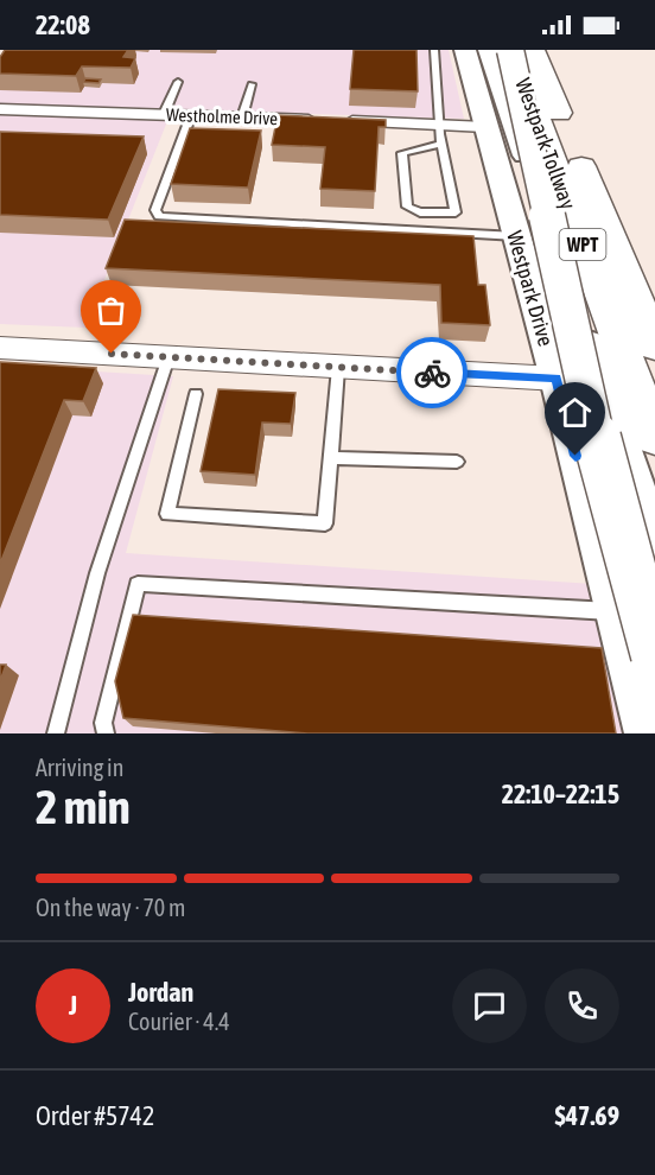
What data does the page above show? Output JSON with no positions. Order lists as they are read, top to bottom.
{
  "streets": {
    "highway": ["Westpark Tollway", "WPT"],
    "main road": ["Westpark Drive"],
    "street": ["Westholme Drive"]
  },
  "crossings": [
    ["Westholme Drive", "Westpark Drive"]
  ],
  "page": {
    "status": "22:08",
    "heading": ["2 min", "Arriving in", "22:10–22:15"],
    "panel": [
      "Jordan",
      "Courier · 4.4",
      "Order #5742",
      "$47.69"
    ],
    "bar": "On the way · 70 m",
    "round": "J"
  }
}
